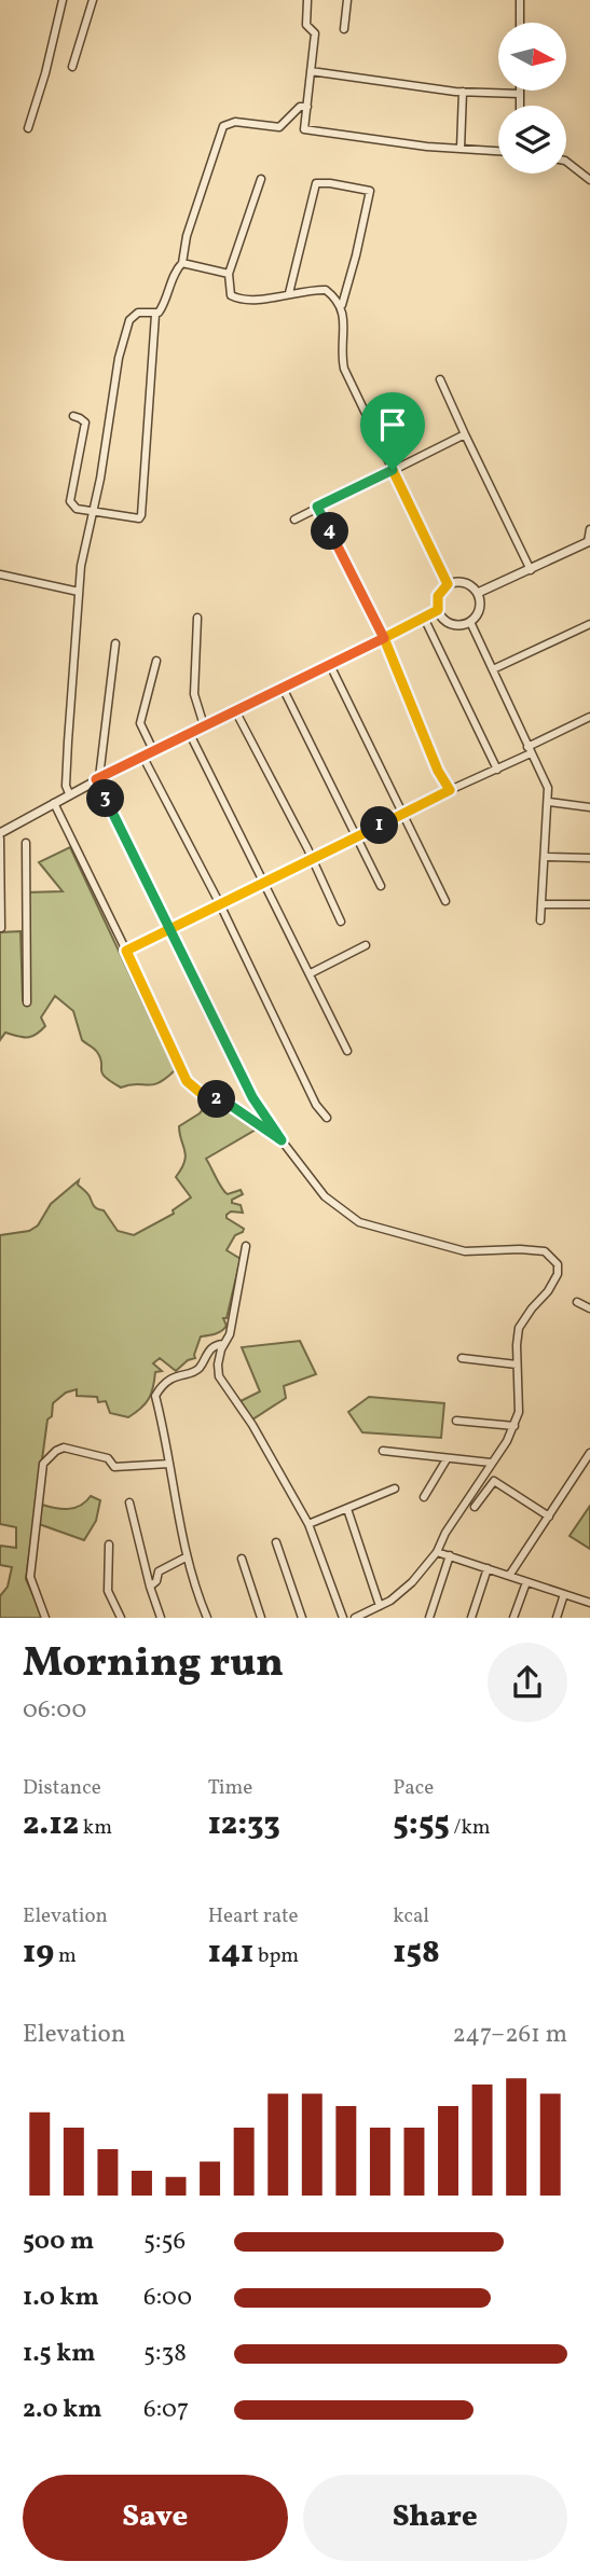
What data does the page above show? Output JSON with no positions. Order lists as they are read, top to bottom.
{
  "north": "right",
  "page": {
    "pins": [
      "4",
      "3",
      "1",
      "2"
    ],
    "heading": ["Morning run", "06:00"],
    "stats": [
      ["Distance", "2.12 km"],
      ["Time", "12:33"],
      ["Pace", "5:55 /km"],
      ["Elevation", "19 m"],
      ["Heart rate", "141 bpm"],
      ["kcal", "158"]
    ],
    "chart": ["Elevation", "247–261 m"],
    "list": [
      {
        "name": "500 m",
        "note": "5:56"
      },
      {
        "name": "1.0 km",
        "note": "6:00"
      },
      {
        "name": "1.5 km",
        "note": "5:38"
      },
      {
        "name": "2.0 km",
        "note": "6:07"
      }
    ],
    "buttons": ["Save", "Share"]
  }
}
